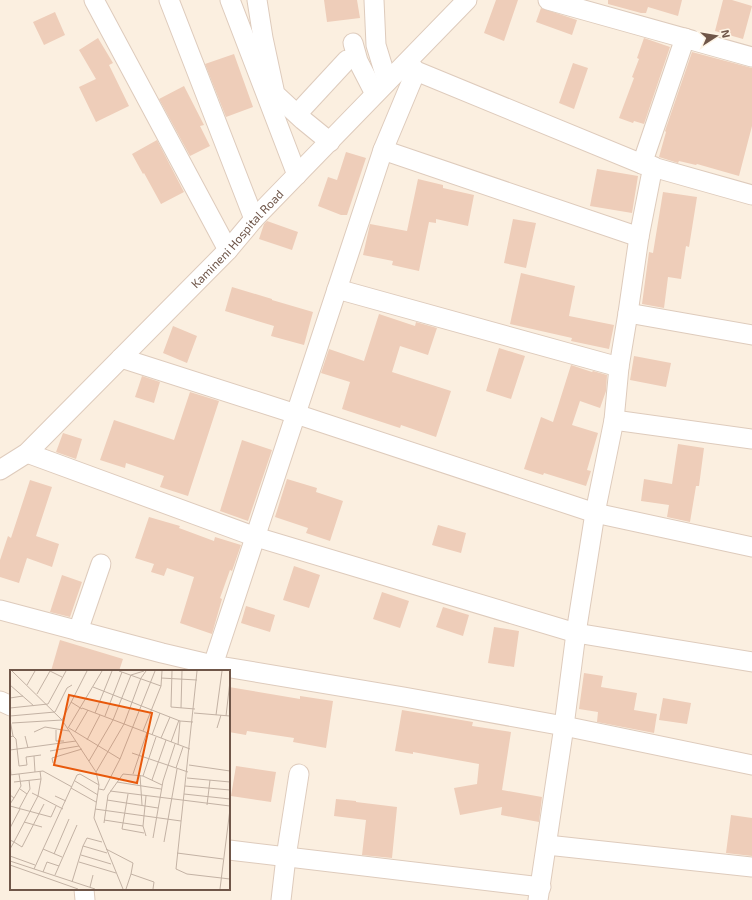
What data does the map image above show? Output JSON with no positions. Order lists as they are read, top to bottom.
{
  "streets": {
    "street": ["Kamineni Hospital Road"]
  },
  "north": "right"
}
